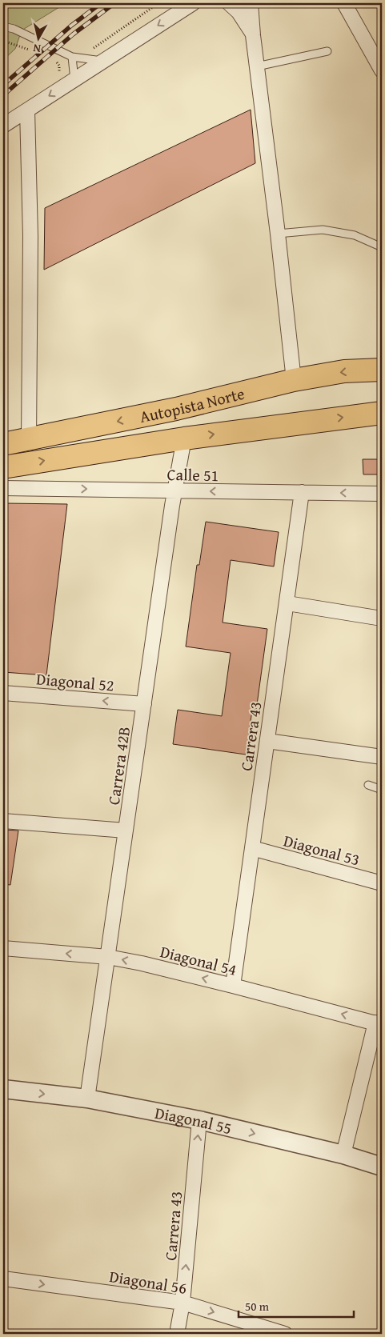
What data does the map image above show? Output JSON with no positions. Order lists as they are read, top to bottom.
{
  "streets": {
    "main road": ["Autopista Norte"],
    "street": [
      "Calle 51",
      "Diagonal 52",
      "Carrera 43",
      "Carrera 42B",
      "Diagonal 53",
      "Diagonal 54",
      "Diagonal 55",
      "Diagonal 56"
    ]
  },
  "crossings": [
    ["Autopista Norte", "Carrera 42B"],
    ["Calle 51", "Carrera 43"],
    ["Calle 51", "Carrera 42B"],
    ["Diagonal 52", "Carrera 42B"],
    ["Carrera 43", "Diagonal 53"],
    ["Carrera 43", "Diagonal 54"],
    ["Carrera 43", "Diagonal 55"],
    ["Carrera 43", "Diagonal 56"],
    ["Carrera 42B", "Diagonal 54"],
    ["Carrera 42B", "Diagonal 55"]
  ],
  "one_way": [
    "Diagonal 52",
    "Diagonal 54",
    "Diagonal 55",
    "Diagonal 56"
  ],
  "scale_bar": "50 m",
  "north": "bottom"
}
